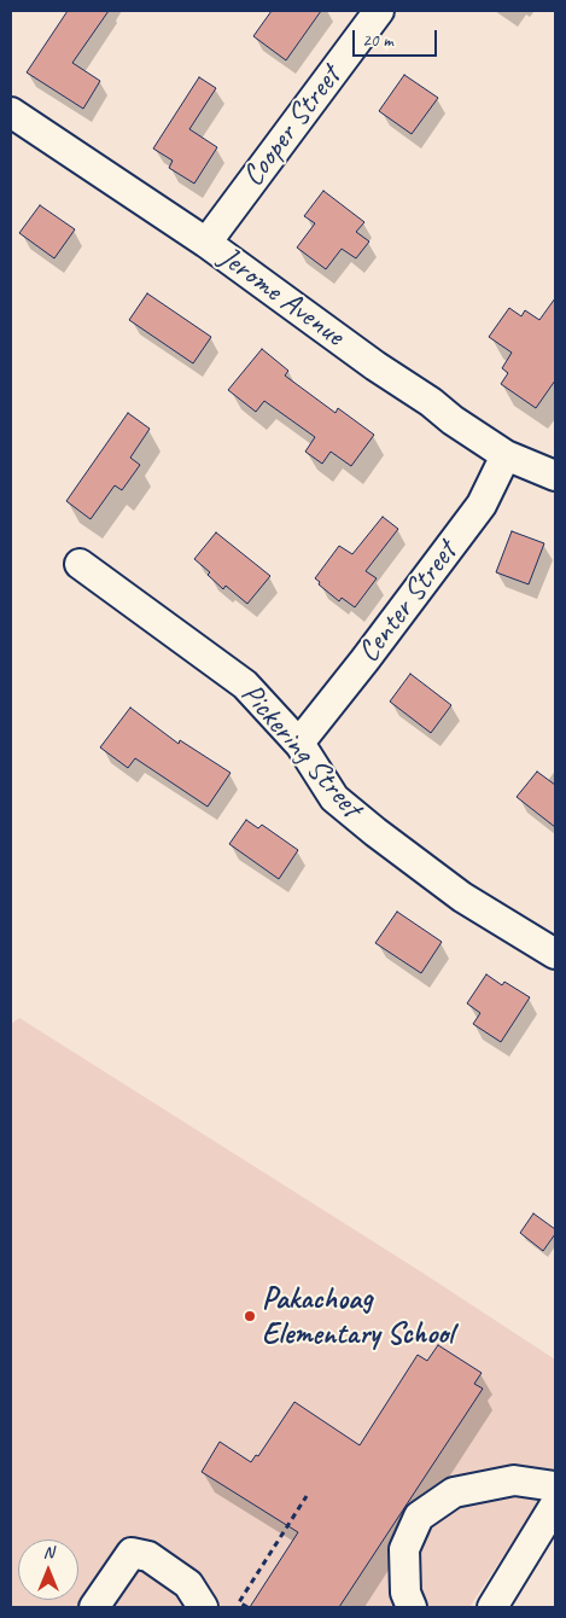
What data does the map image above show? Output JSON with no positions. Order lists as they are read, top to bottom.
{
  "streets": {
    "street": [
      "Cooper Street",
      "Jerome Avenue",
      "Center Street",
      "Pickering Street"
    ]
  },
  "crossings": [
    ["Cooper Street", "Jerome Avenue"],
    ["Jerome Avenue", "Center Street"],
    ["Center Street", "Pickering Street"]
  ],
  "places": ["Pakachoag Elementary School"],
  "scale_bar": "20 m",
  "north": "top"
}
